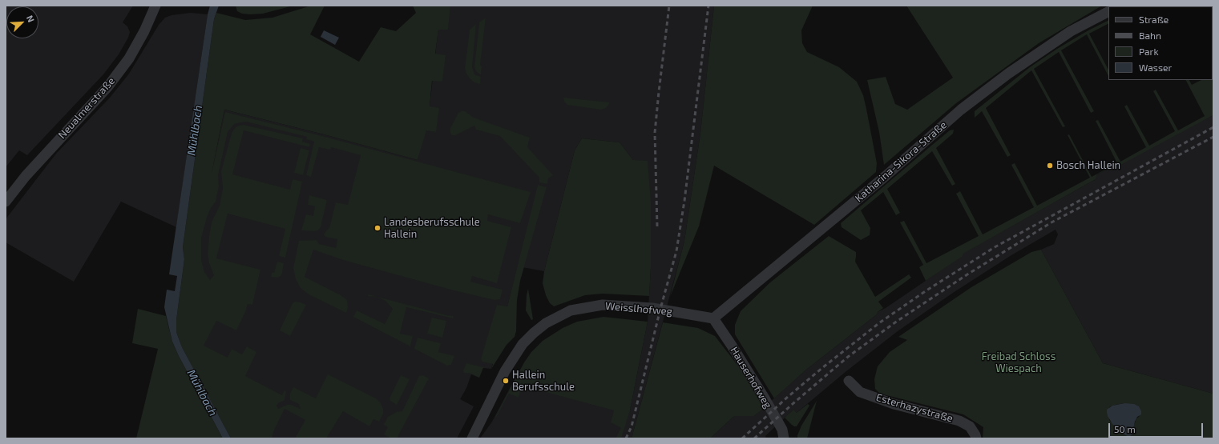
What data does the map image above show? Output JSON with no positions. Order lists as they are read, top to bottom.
{
  "streets": {
    "street": [
      "Neualmerstraße",
      "Katharina-Sikora-Straße",
      "Weisslhofweg",
      "Hauserhofweg",
      "Esterhazystraße"
    ]
  },
  "crossings": [
    ["Katharina-Sikora-Straße", "Weisslhofweg"],
    ["Katharina-Sikora-Straße", "Hauserhofweg"],
    ["Weisslhofweg", "Hauserhofweg"]
  ],
  "water": ["Mühlbach"],
  "parks": ["Freibad Schloss Wiespach"],
  "places": ["Bosch Hallein", "Landesberufsschule Hallein", "Hallein Berufsschule"],
  "legend": [
    "Straße",
    "Bahn",
    "Park",
    "Wasser"
  ],
  "scale_bar": "50 m",
  "north": "top right"
}
